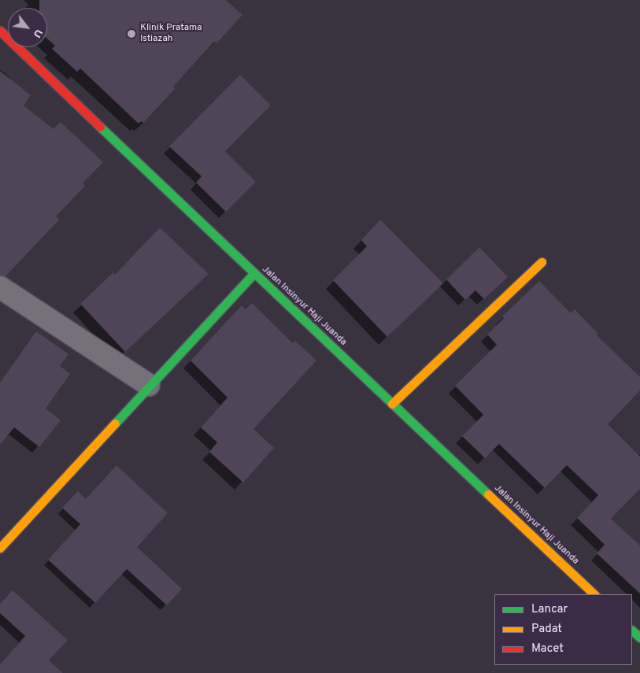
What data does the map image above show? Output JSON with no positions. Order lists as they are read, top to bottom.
{
  "streets": {
    "main road": ["Jalan Insinyur Haji Juanda"]
  },
  "places": ["Klinik Pratama Istiazah"],
  "legend": ["Lancar", "Padat", "Macet"],
  "north": "bottom right"
}
